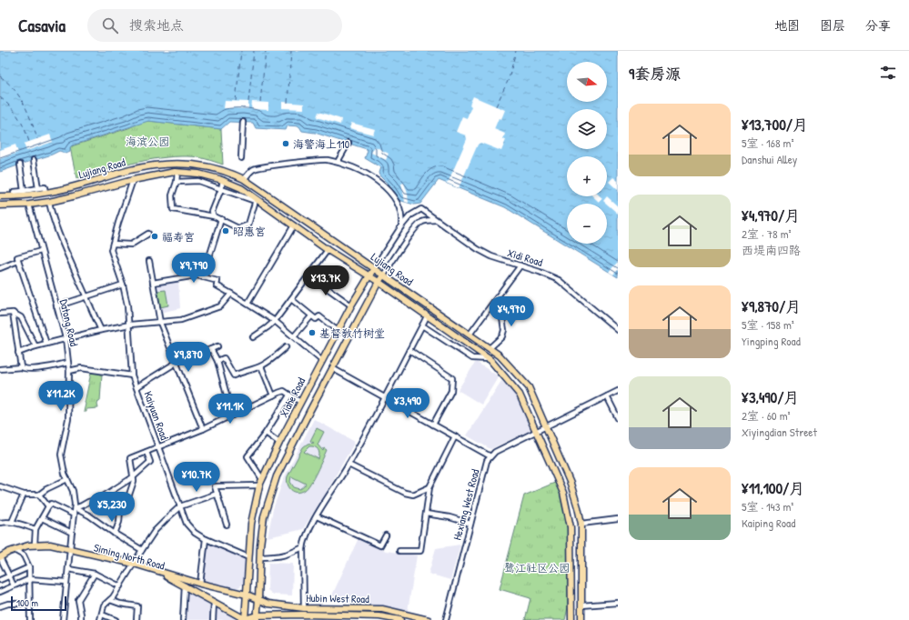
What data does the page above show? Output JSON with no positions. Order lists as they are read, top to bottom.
{
  "streets": {
    "main road": [
      "Lujiang Road",
      "Xiahe Road",
      "Siming North Road",
      "Hubin West Road"
    ],
    "street": [
      "Xidi Road",
      "Datong Road",
      "Kaiyuan Road",
      "Hexiang West Road"
    ]
  },
  "crossings": [
    ["Lujiang Road", "Datong Road"],
    ["Lujiang Road", "Xiahe Road"],
    ["Lujiang Road", "Kaiyuan Road"],
    ["Xidi Road", "Xiahe Road"],
    ["Datong Road", "Siming North Road"],
    ["Xiahe Road", "Kaiyuan Road"],
    ["Xiahe Road", "Siming North Road"],
    ["Xiahe Road", "Hubin West Road"],
    ["Siming North Road", "Hubin West Road"]
  ],
  "parks": ["海滨公园", "鹭江社区公园"],
  "places": [
    "海警海上110",
    "昭惠宫",
    "福寿宫",
    "基督教竹树堂"
  ],
  "scale_bar": "100 m",
  "north": "right",
  "page": {
    "header": "Casavia",
    "search": "搜索地点",
    "nav": ["地图", "图层", "分享"],
    "heading": "9套房源",
    "map_buttons": ["+", "−"],
    "list": [
      {
        "name": "¥13,700/月",
        "note": "5室 · 168 m² · Danshui Alley"
      },
      {
        "name": "¥4,970/月",
        "note": "2室 · 78 m² · 西堤南四路"
      },
      {
        "name": "¥9,870/月",
        "note": "5室 · 158 m² · Yingping Road"
      },
      {
        "name": "¥3,490/月",
        "note": "2室 · 60 m² · Xiyingdian Street"
      },
      {
        "name": "¥11,100/月",
        "note": "5室 · 143 m² · Kaiping Road"
      }
    ],
    "price": [
      "¥9,790",
      "¥13.7K",
      "¥4,970",
      "¥9,870",
      "¥11.2K",
      "¥3,490",
      "¥11.1K",
      "¥10.7K",
      "¥5,230"
    ],
    "scale": "100 m"
  }
}
